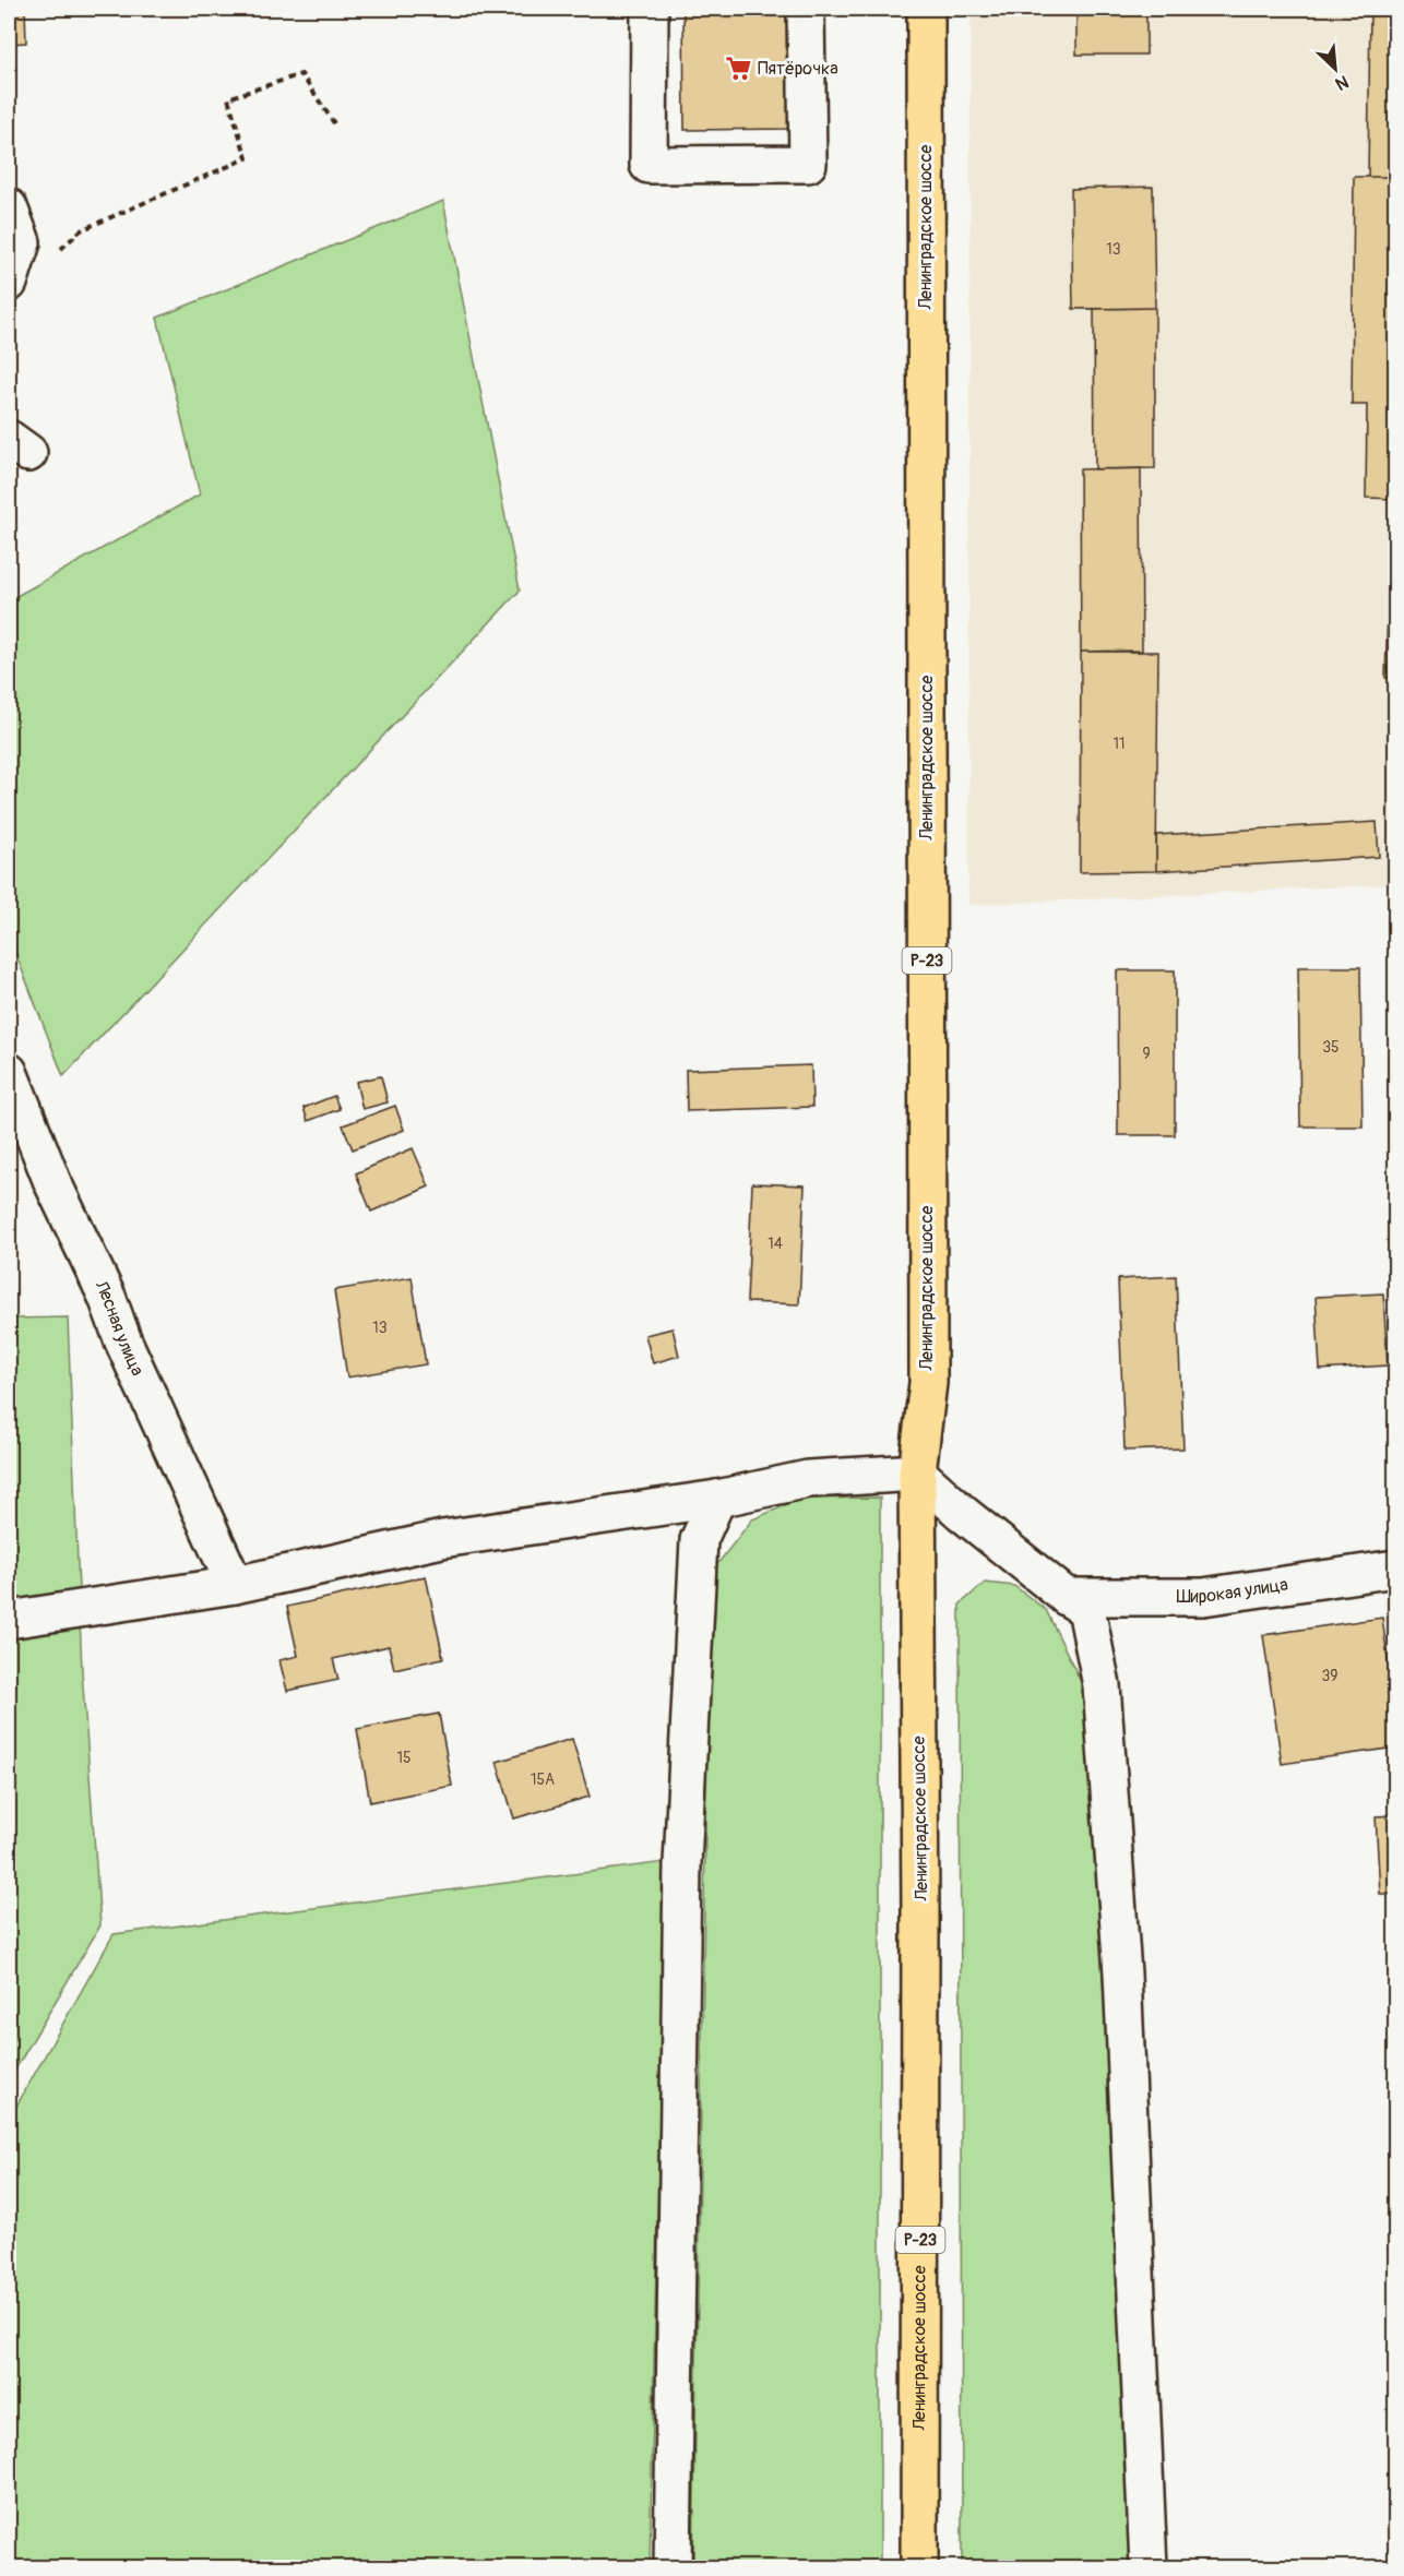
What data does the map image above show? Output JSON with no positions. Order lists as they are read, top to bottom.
{
  "streets": {
    "highway": ["Ленинградское шоссе", "Р-23"],
    "street": ["Лесная улица", "Широкая улица"]
  },
  "places": {
    "supermarket": ["Пятёрочка"]
  },
  "house_numbers": [
    "13",
    "11",
    "35",
    "9",
    "14",
    "13",
    "39",
    "15",
    "15А"
  ],
  "north": "bottom right"
}
